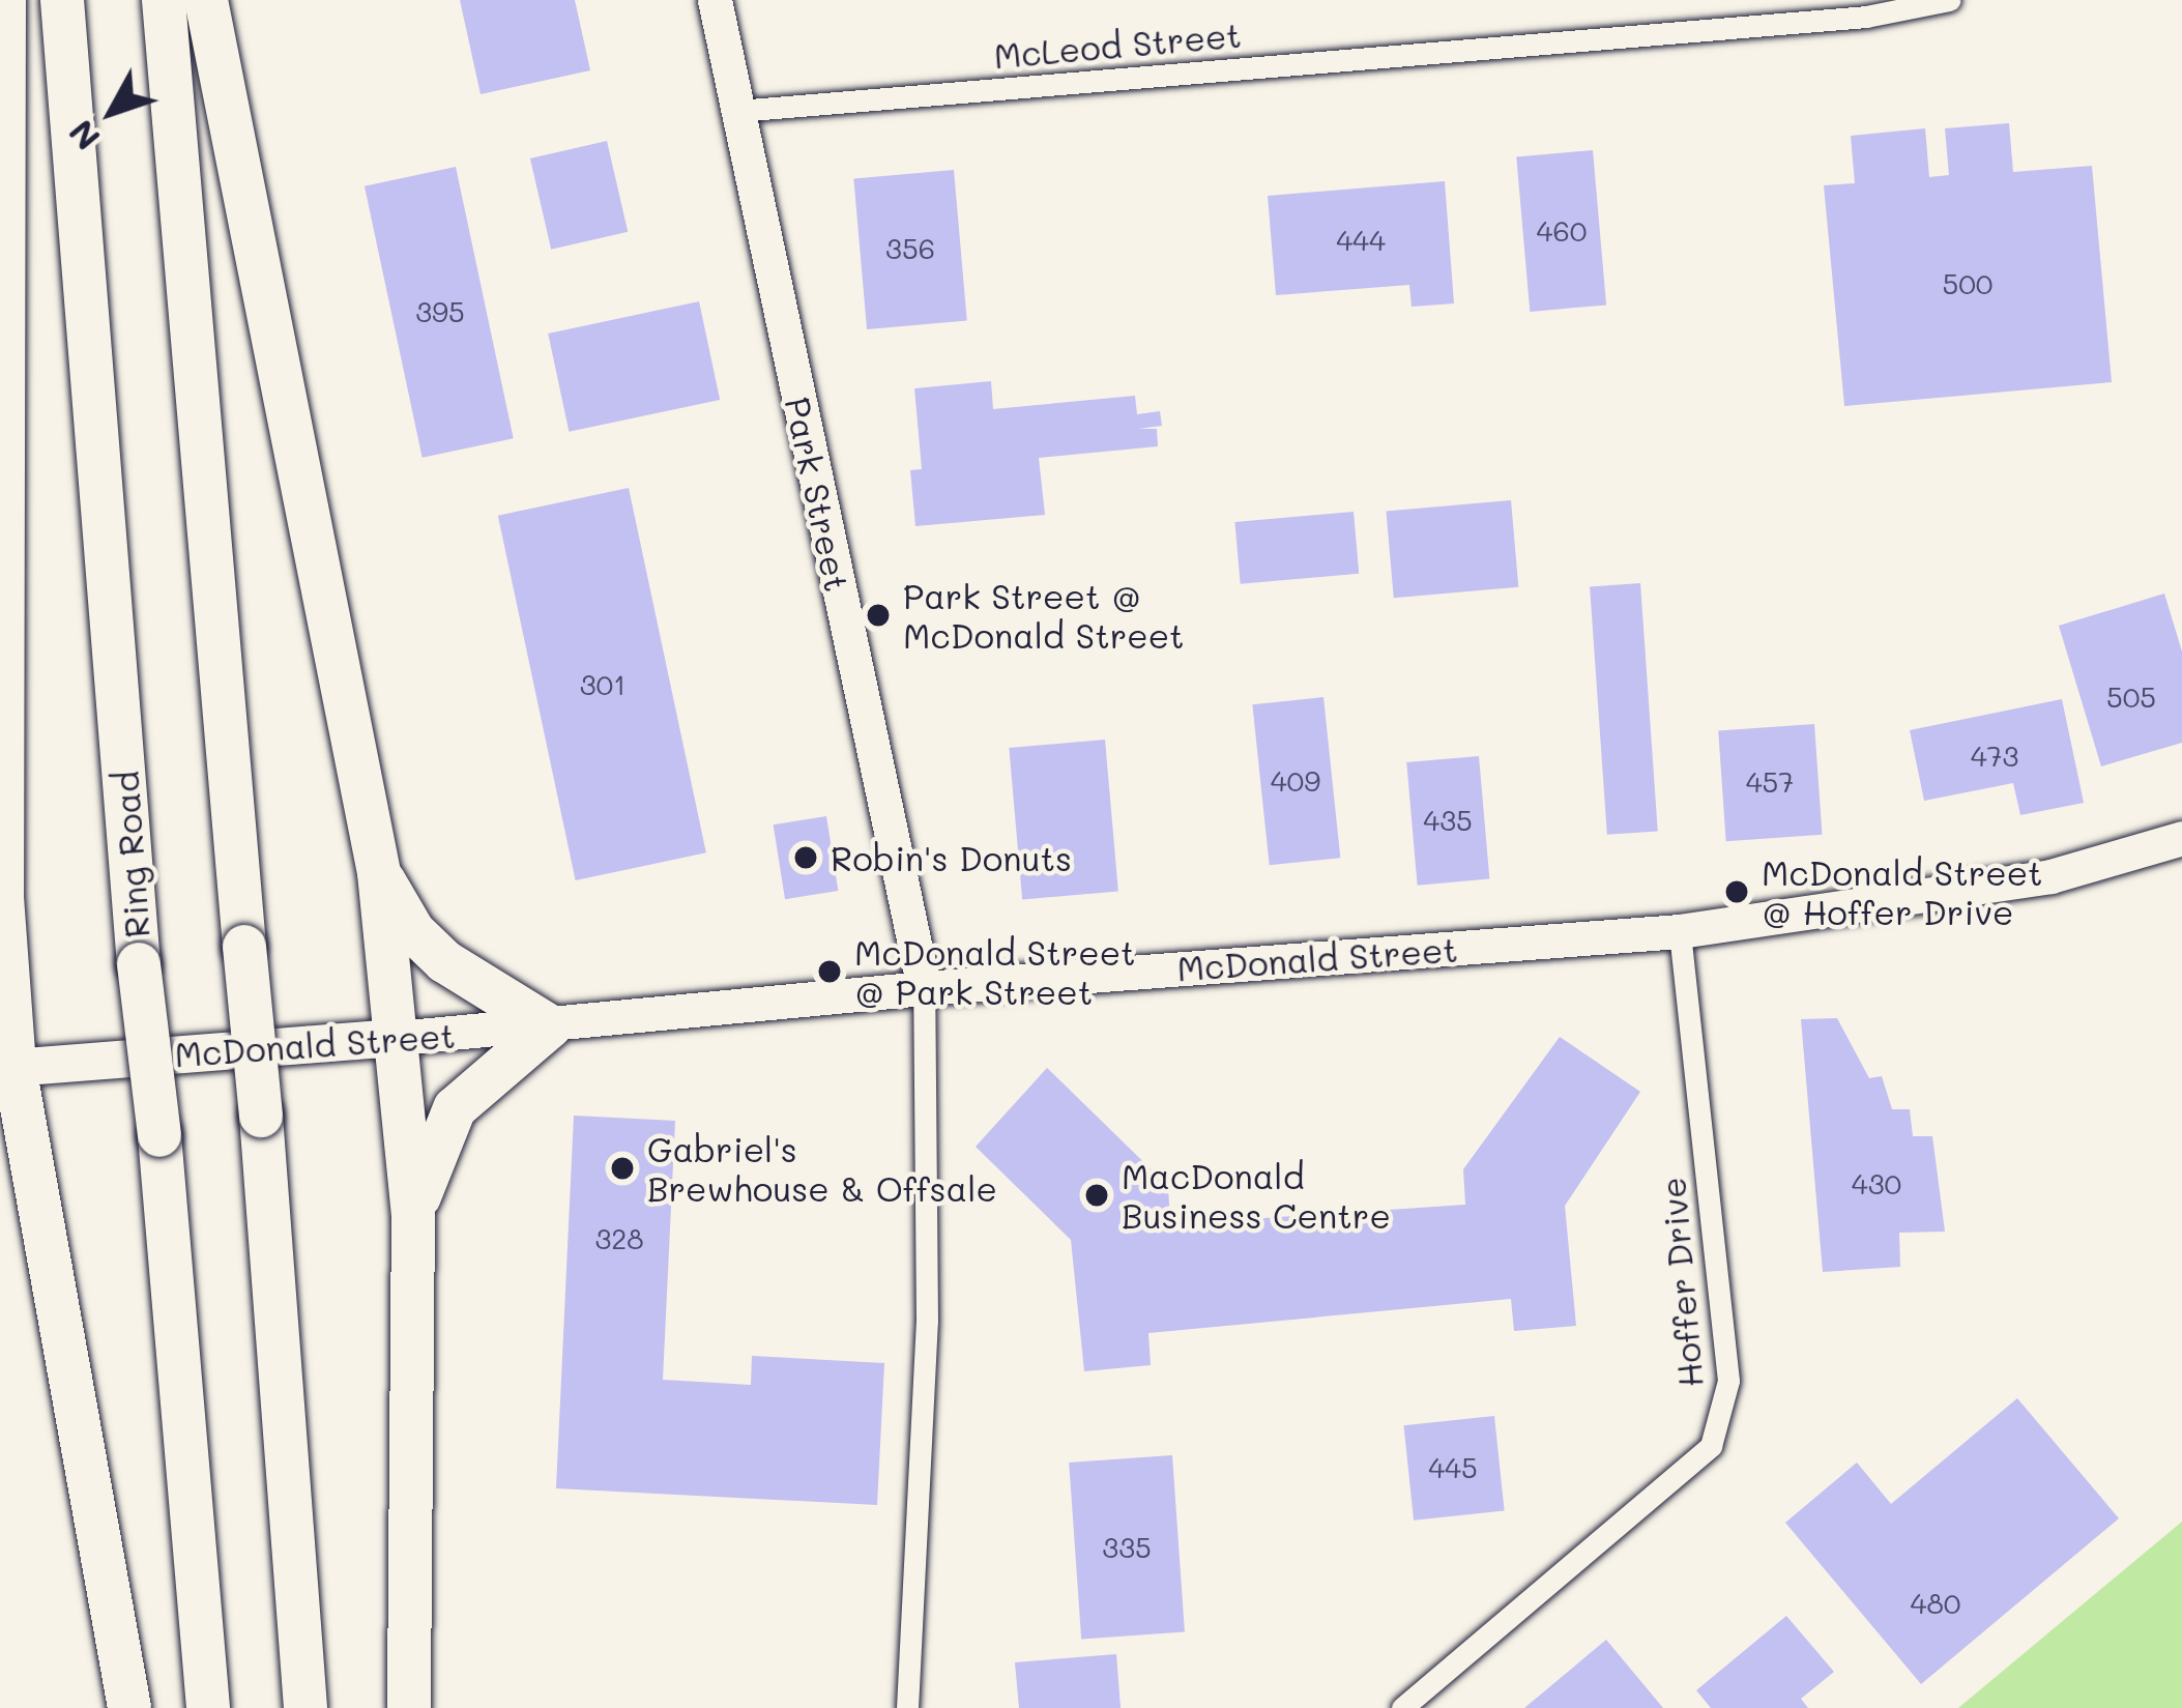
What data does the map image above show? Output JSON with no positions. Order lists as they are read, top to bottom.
{
  "streets": {
    "highway": ["Ring Road"],
    "main road": ["Park Street", "McDonald Street"],
    "street": ["McLeod Street", "Hoffer Drive"]
  },
  "crossings": [
    ["McLeod Street", "Park Street"],
    ["Park Street", "McDonald Street"],
    ["McDonald Street", "Hoffer Drive"]
  ],
  "places": [
    "Park Street @ McDonald Street",
    "Robin's Donuts",
    "McDonald Street @ Hoffer Drive",
    "McDonald Street @ Park Street",
    "Gabriel's Brewhouse & Offsale",
    "MacDonald Business Centre"
  ],
  "house_numbers": [
    "460",
    "444",
    "356",
    "500",
    "395",
    "301",
    "505",
    "473",
    "409",
    "457",
    "435",
    "430",
    "328",
    "445",
    "335",
    "480"
  ],
  "north": "bottom left"
}
